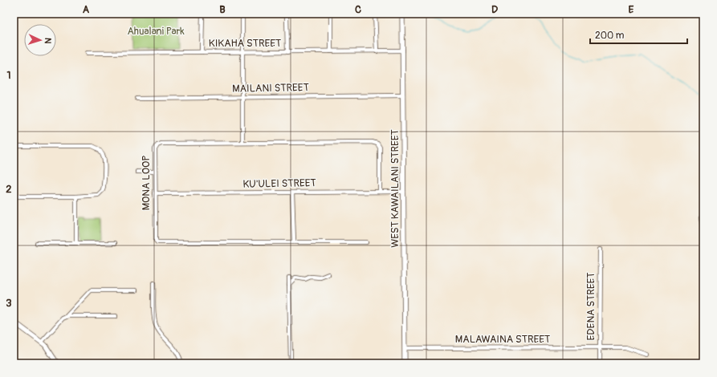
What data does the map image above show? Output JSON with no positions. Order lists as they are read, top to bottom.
{
  "streets": {
    "street": [
      "KIKAHA STREET",
      "MAILANI STREET",
      "MONA LOOP",
      "KU'ULEI STREET",
      "WEST KAWAILANI STREET",
      "EDENA STREET",
      "MALAWAINA STREET"
    ]
  },
  "crossings": [
    ["KIKAHA STREET", "WEST KAWAILANI STREET"],
    ["MAILANI STREET", "WEST KAWAILANI STREET"],
    ["MONA LOOP", "KU'ULEI STREET"],
    ["KU'ULEI STREET", "WEST KAWAILANI STREET"],
    ["WEST KAWAILANI STREET", "MALAWAINA STREET"],
    ["EDENA STREET", "MALAWAINA STREET"]
  ],
  "parks": ["Ahualani Park"],
  "scale_bar": "200 m",
  "north": "right",
  "grid": {
    "columns": [
      "A",
      "B",
      "C",
      "D",
      "E"
    ],
    "rows": ["1", "2", "3"]
  }
}
